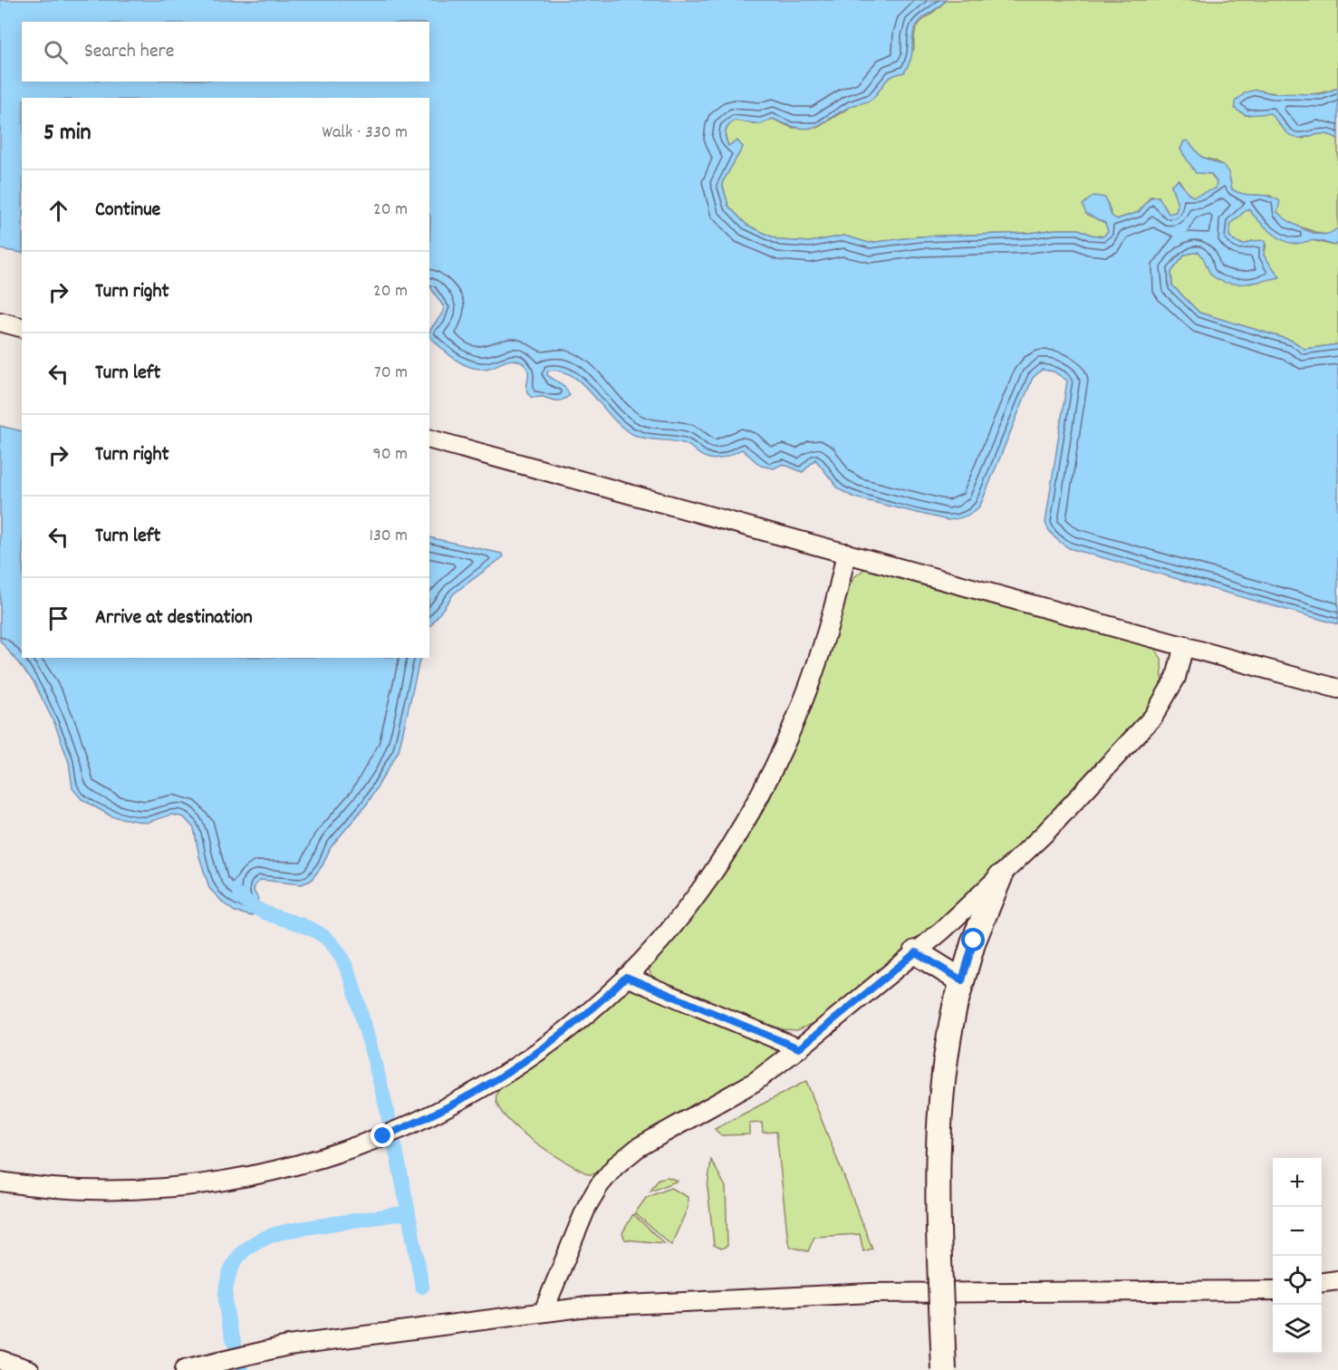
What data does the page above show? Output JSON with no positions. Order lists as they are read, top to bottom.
{
  "page": {
    "search": "Search here",
    "heading": ["5 min", "Walk · 330 m"],
    "list": [
      ["Continue", "20 m"],
      ["Turn right", "20 m"],
      ["Turn left", "70 m"],
      ["Turn right", "90 m"],
      ["Turn left", "130 m"],
      "Arrive at destination"
    ],
    "map_buttons": ["+", "−"]
  }
}
